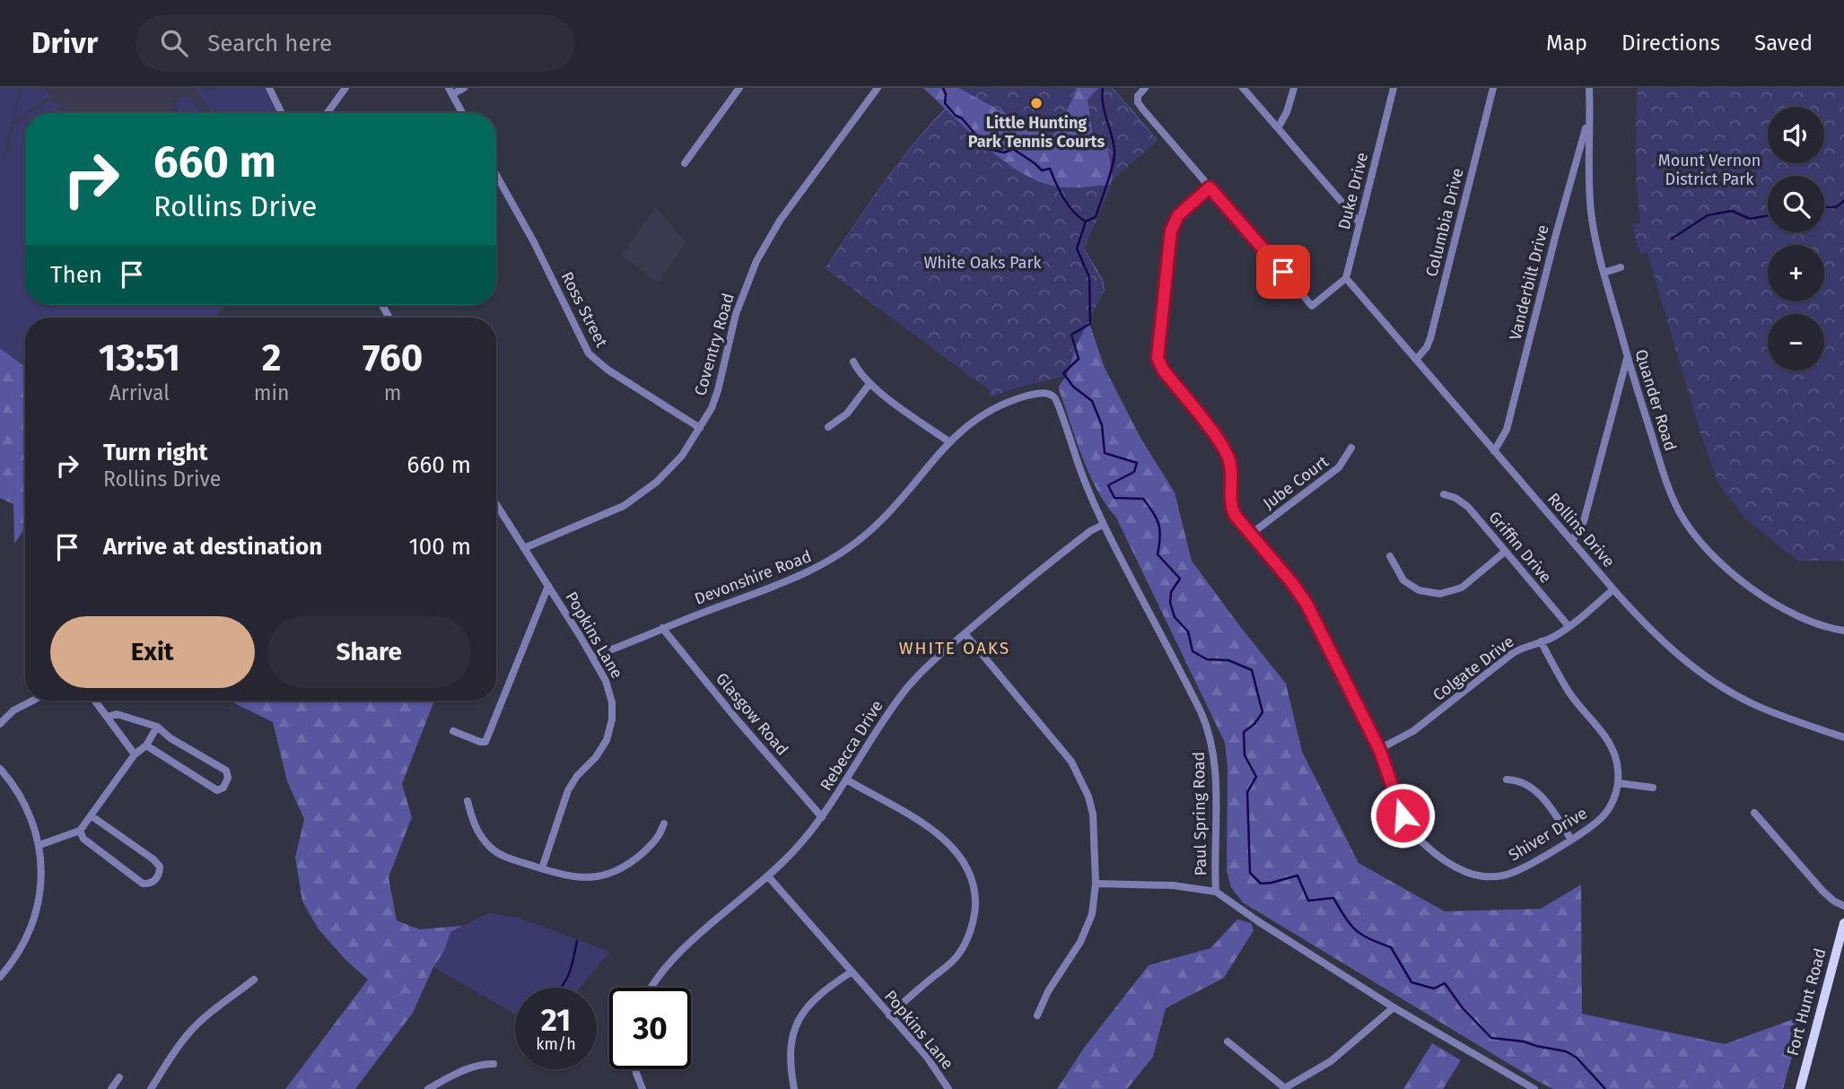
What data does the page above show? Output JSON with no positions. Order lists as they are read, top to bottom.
{
  "streets": {
    "main road": ["Fort Hunt Road"],
    "street": [
      "Duke Drive",
      "Columbia Drive",
      "Vanderbilt Drive",
      "Ross Street",
      "Coventry Road",
      "Quander Road",
      "Jube Court",
      "Rollins Drive",
      "Griffin Drive",
      "Devonshire Road",
      "Popkins Lane",
      "Colgate Drive",
      "Glasgow Road",
      "Rebecca Drive",
      "Paul Spring Road",
      "Shiver Drive"
    ]
  },
  "crossings": [
    ["Duke Drive", "Rollins Drive"],
    ["Columbia Drive", "Rollins Drive"],
    ["Vanderbilt Drive", "Quander Road"],
    ["Vanderbilt Drive", "Rollins Drive"],
    ["Ross Street", "Coventry Road"],
    ["Coventry Road", "Popkins Lane"],
    ["Jube Court", "Shiver Drive"],
    ["Rollins Drive", "Colgate Drive"],
    ["Griffin Drive", "Colgate Drive"],
    ["Devonshire Road", "Popkins Lane"],
    ["Devonshire Road", "Glasgow Road"],
    ["Devonshire Road", "Paul Spring Road"],
    ["Popkins Lane", "Rebecca Drive"],
    ["Colgate Drive", "Shiver Drive"],
    ["Glasgow Road", "Rebecca Drive"],
    ["Rebecca Drive", "Paul Spring Road"]
  ],
  "districts": ["WHITE OAKS"],
  "parks": ["Mount Vernon District Park", "White Oaks Park"],
  "places": ["Little Hunting Park Tennis Courts"],
  "page": {
    "header": "Drivr",
    "search": "Search here",
    "nav": ["Map", "Directions", "Saved"],
    "map_buttons": ["+", "−"],
    "turn": ["660 m", "Rollins Drive"],
    "then": "Then",
    "eta": [
      "13:51",
      "Arrival",
      "2",
      "min",
      "760",
      "m"
    ],
    "list": [
      {
        "name": "Turn right",
        "note": "Rollins Drive",
        "value": "660 m"
      },
      {
        "name": "Arrive at destination",
        "value": "100 m"
      }
    ],
    "buttons": ["Exit", "Share"],
    "speed": "21 km/h",
    "limit": "30"
  }
}
